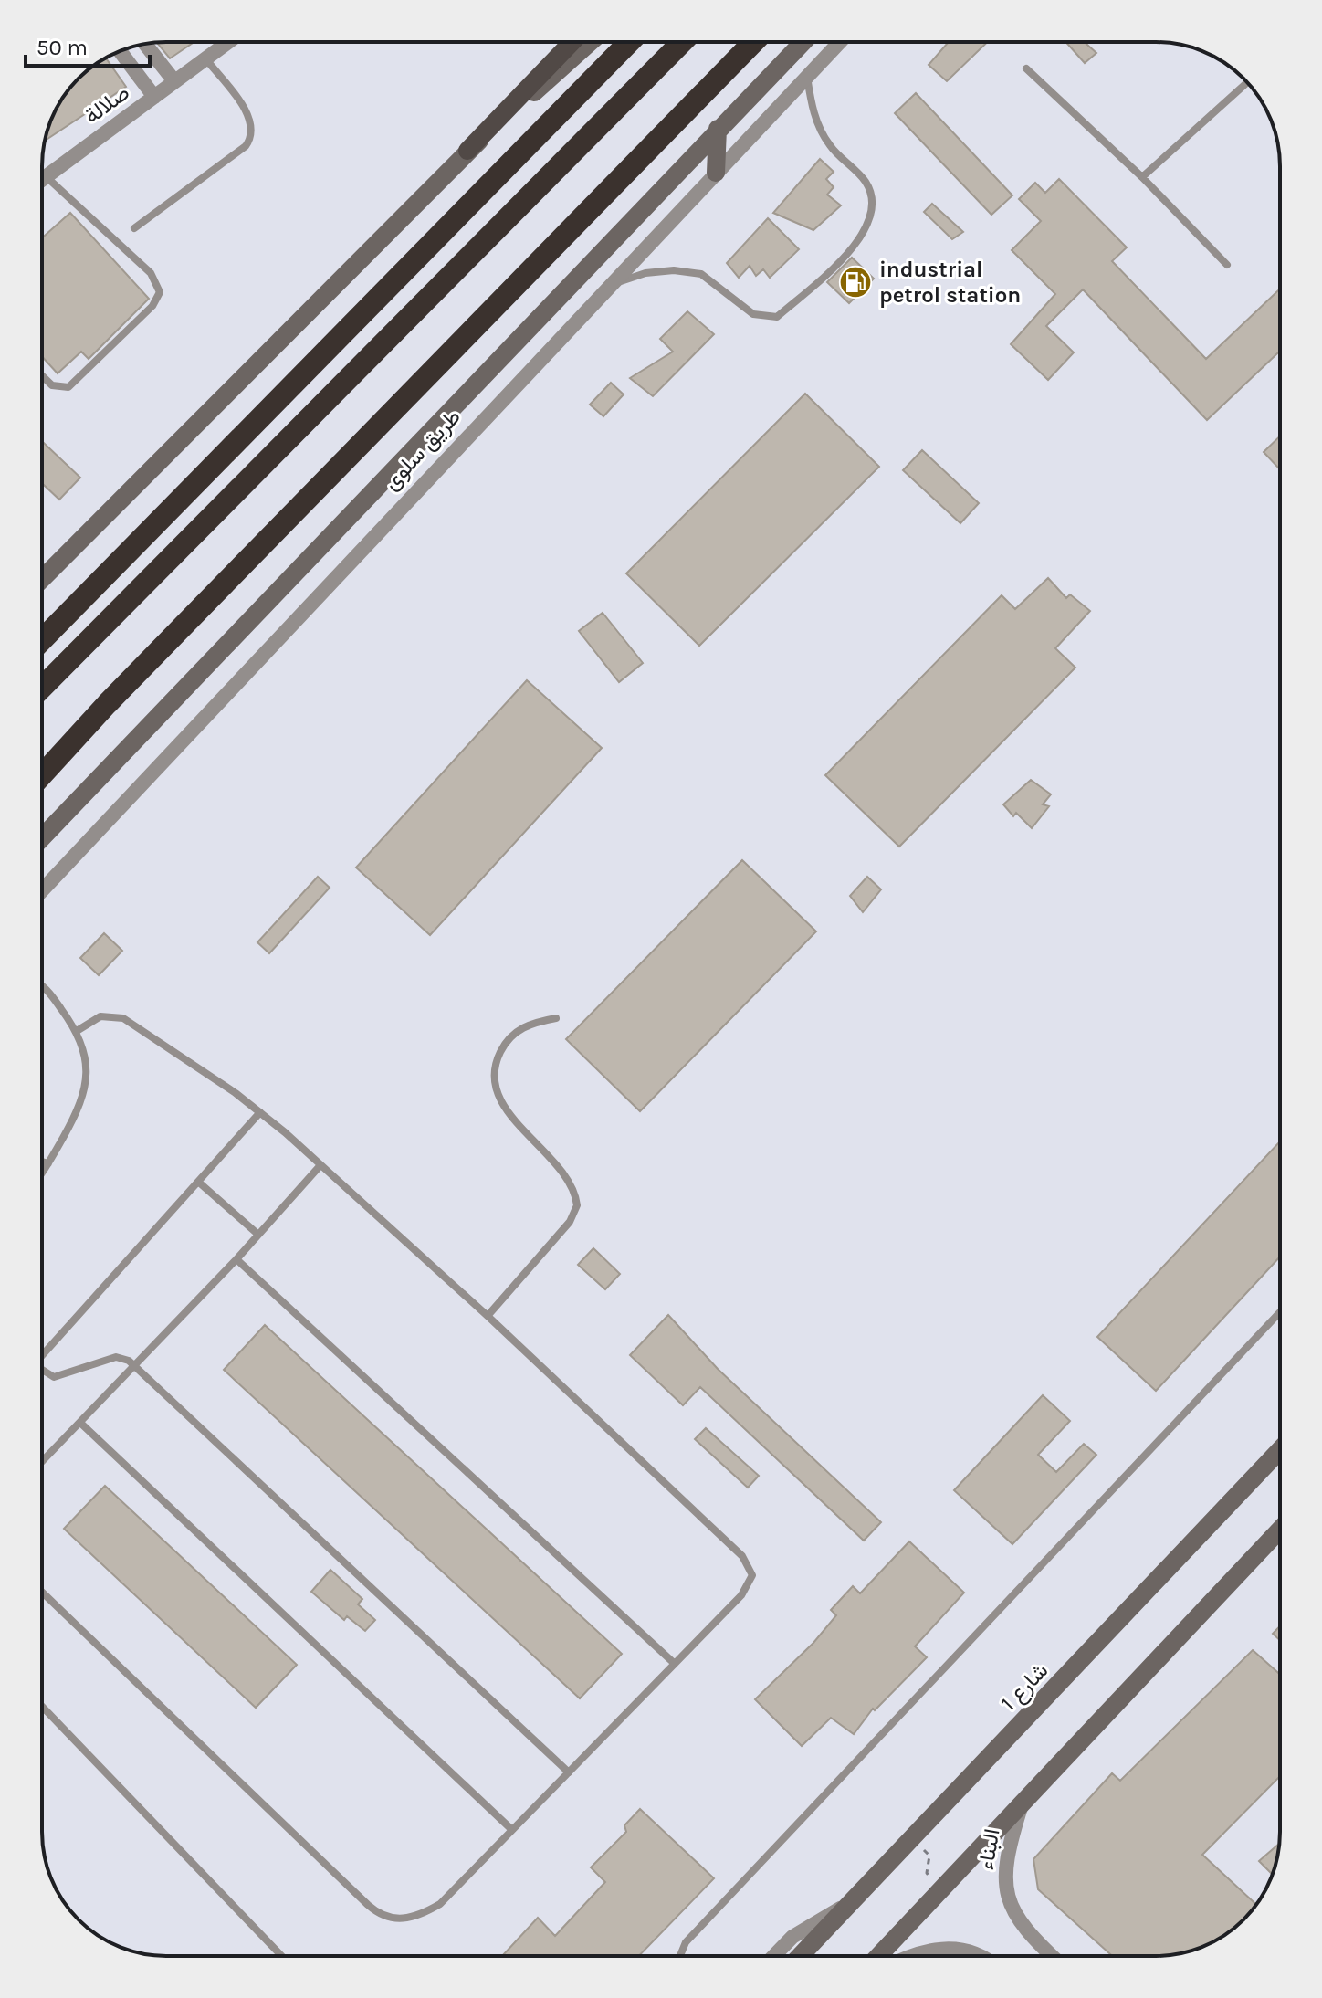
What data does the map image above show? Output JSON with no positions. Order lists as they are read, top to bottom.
{
  "streets": {
    "main road": ["طريق سلوى", "شارع 1"],
    "street": ["صلالة", "البناء"]
  },
  "places": {
    "fuel station": ["industrial petrol station"]
  },
  "scale_bar": "50 m"
}
